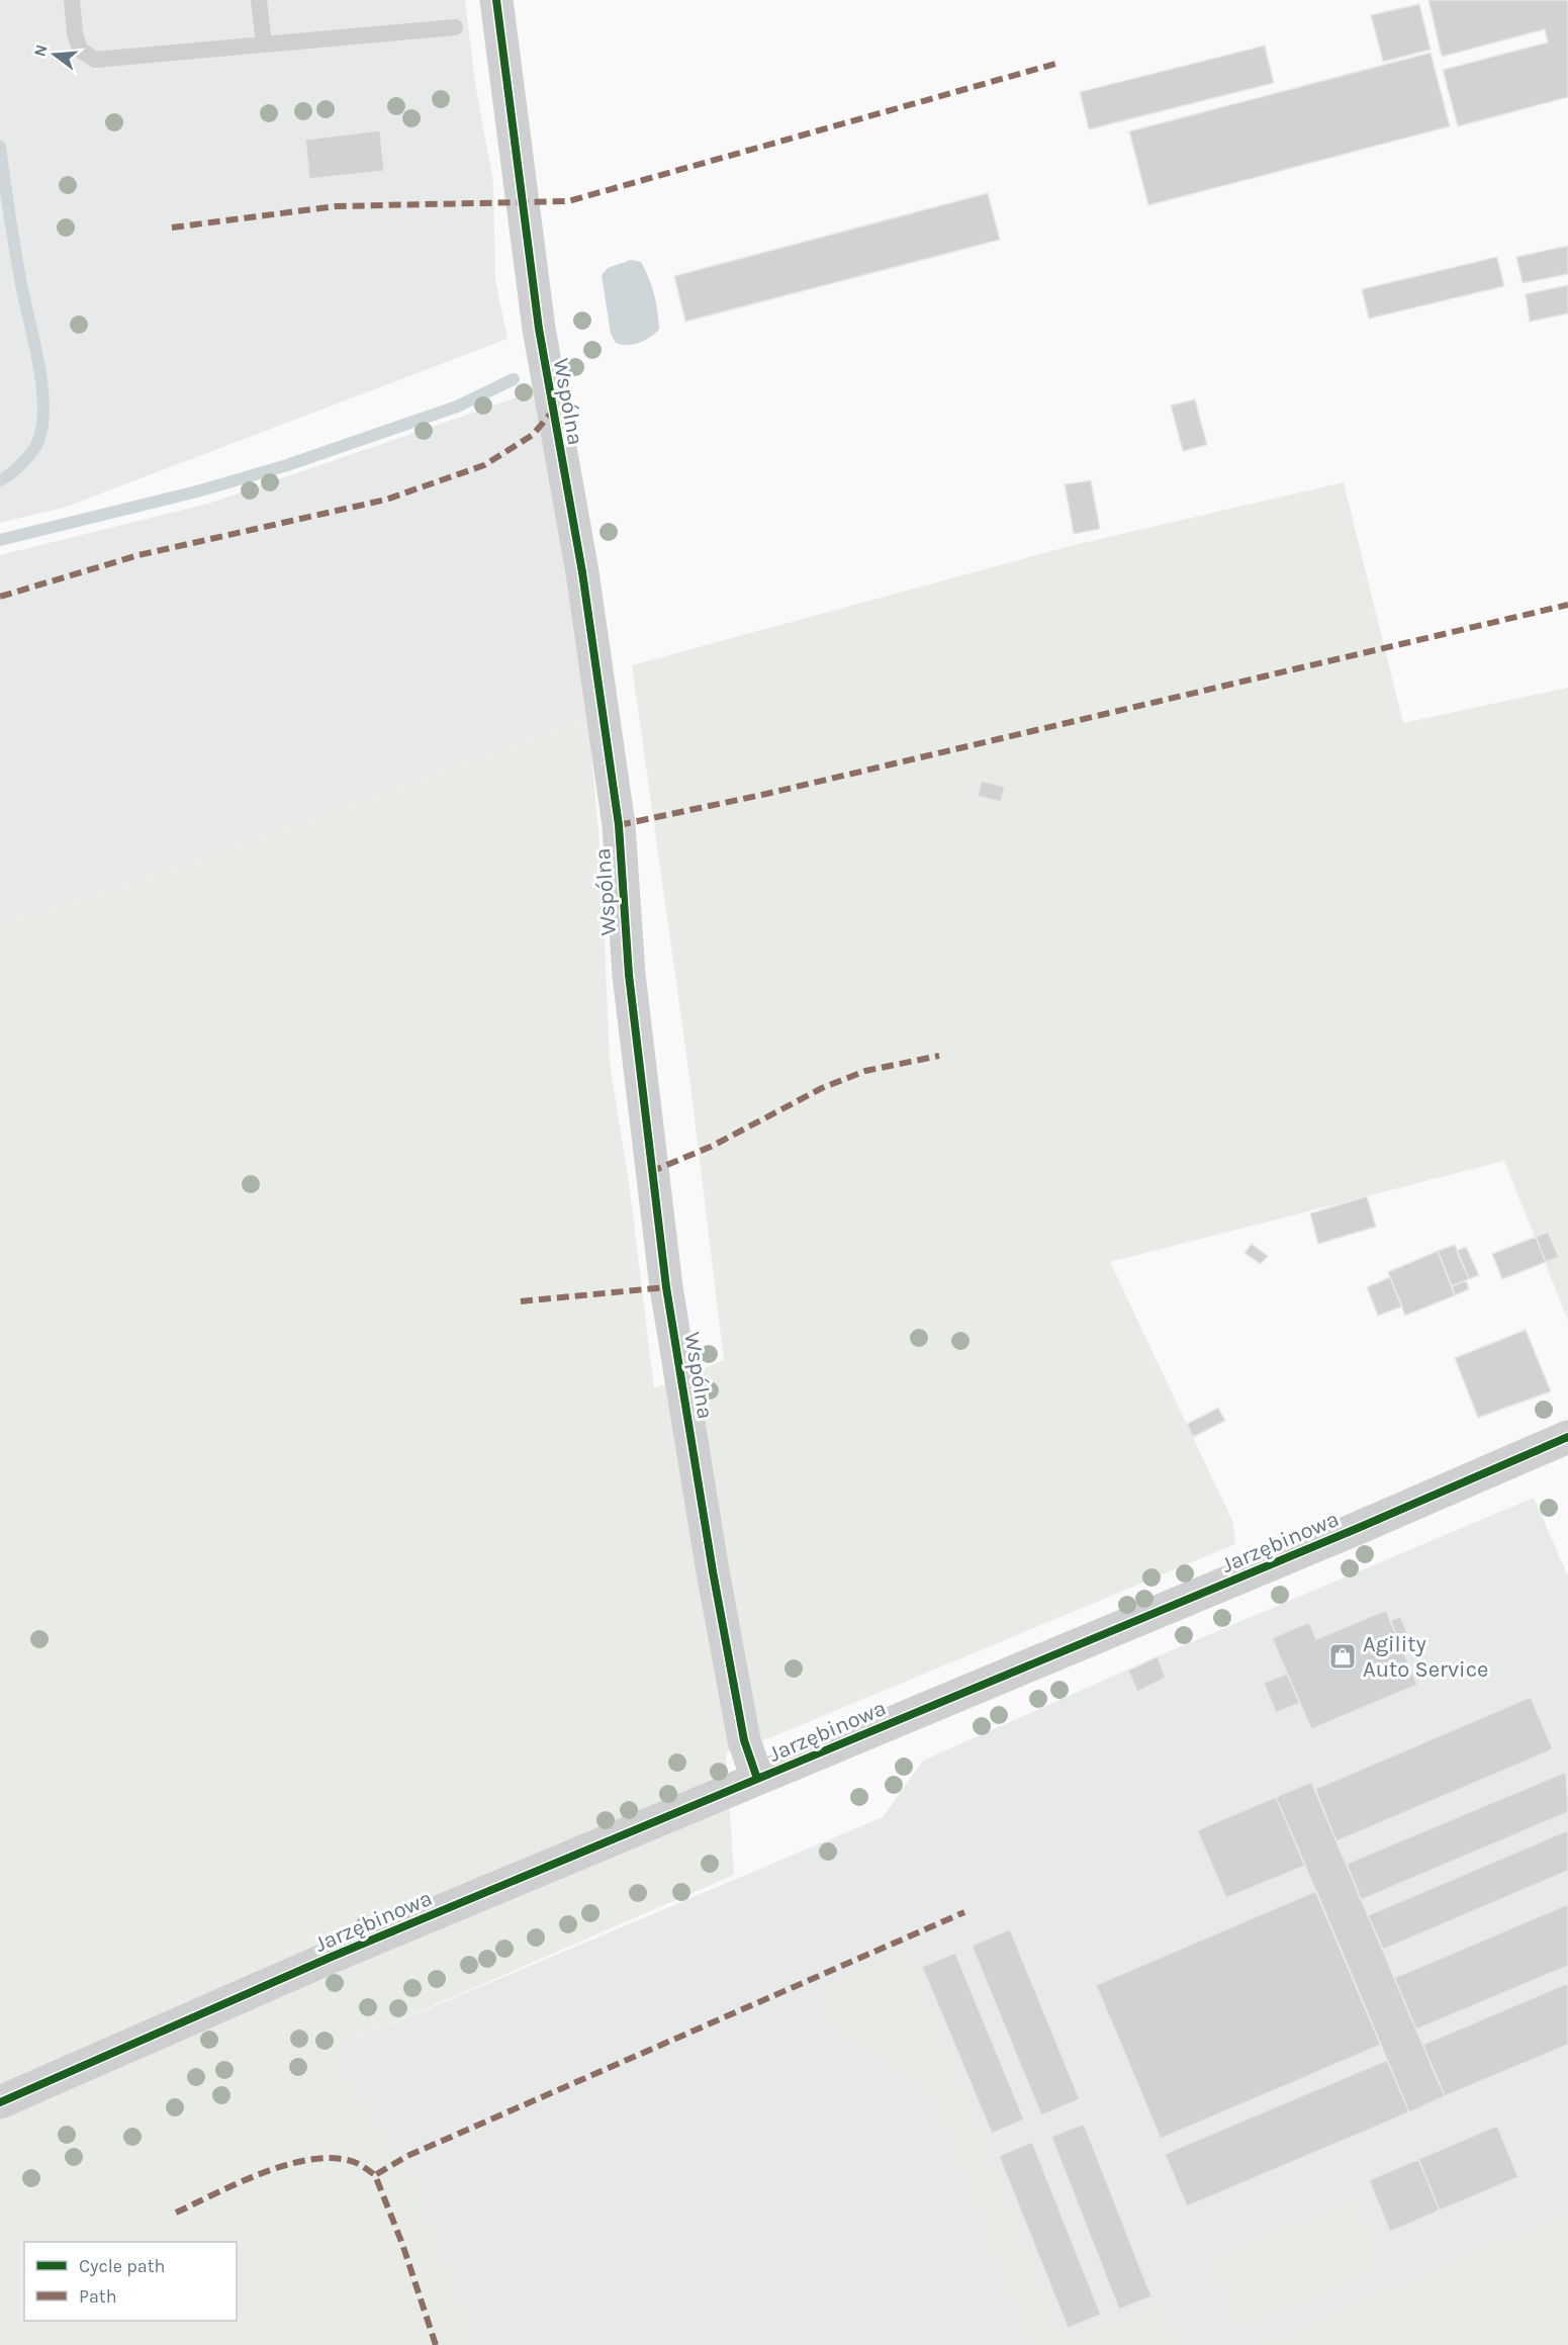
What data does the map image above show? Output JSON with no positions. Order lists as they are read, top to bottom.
{
  "streets": {
    "street": ["Wspólna", "Jarzębinowa"]
  },
  "crossings": [
    ["Wspólna", "Jarzębinowa"]
  ],
  "places": {
    "shop": ["Agility Auto Service"]
  },
  "legend": ["Cycle path", "Path"],
  "north": "left"
}
